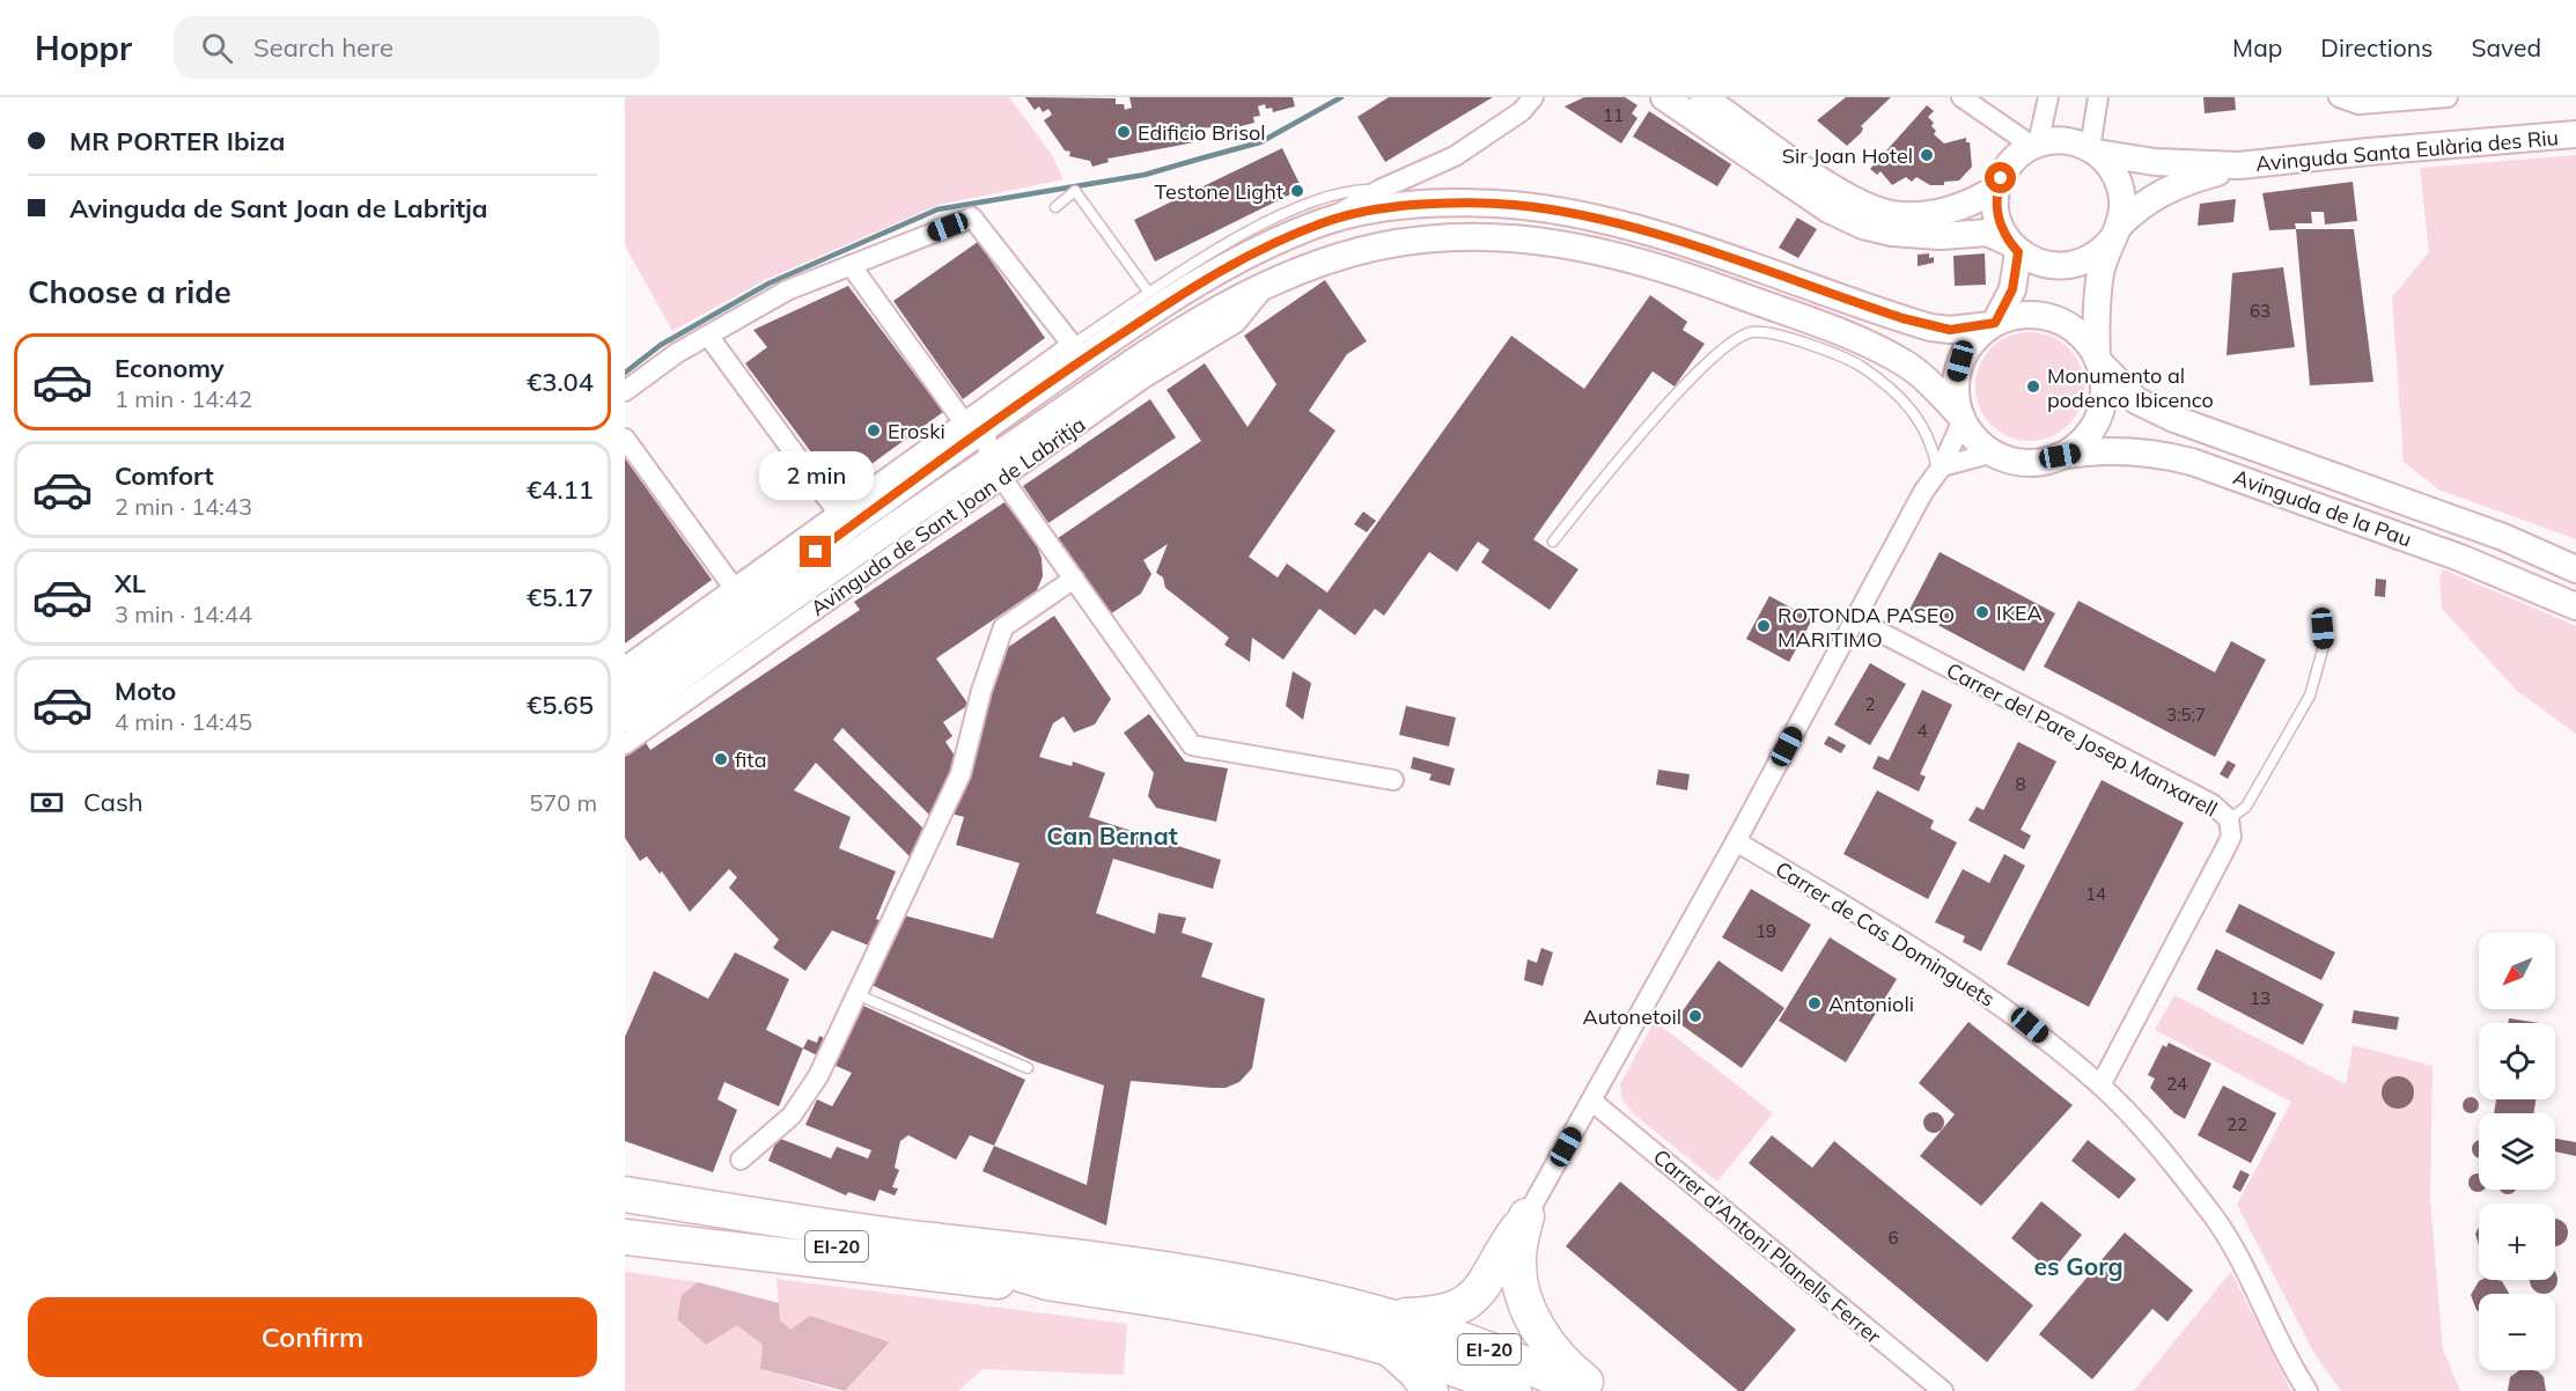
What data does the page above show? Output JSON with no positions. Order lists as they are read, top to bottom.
{
  "streets": {
    "highway": ["EI-20"],
    "main road": ["Avinguda Santa Eulària des Riu", "Avinguda de la Pau", "Avinguda de Sant Joan de Labritja"],
    "street": ["Carrer del Pare Josep Manxarell", "Carrer de Cas Dominguets", "Carrer d'Antoni Planells Ferrer"]
  },
  "crossings": [
    ["Avinguda de la Pau", "Avinguda de Sant Joan de Labritja"],
    ["Carrer del Pare Josep Manxarell", "Carrer de Cas Dominguets"]
  ],
  "districts": ["Can Bernat", "es Gorg"],
  "places": [
    "Edificio Brisol",
    "Sir Joan Hotel",
    "Testone Light",
    "Monumento al podenco Ibicenco",
    "Eroski",
    "IKEA",
    "ROTONDA PASEO MARITIMO",
    "fita",
    "Antonioli",
    "Autonetoil"
  ],
  "house_numbers": [
    "11",
    "63",
    "2",
    "3;5;7",
    "4",
    "8",
    "14",
    "19",
    "13",
    "24",
    "22",
    "6"
  ],
  "north": "bottom left",
  "page": {
    "header": "Hoppr",
    "search": "Search here",
    "nav": ["Map", "Directions", "Saved"],
    "banner": ["MR PORTER Ibiza", "Avinguda de Sant Joan de Labritja"],
    "heading": "Choose a ride",
    "list": [
      {
        "name": "Economy",
        "note": "1 min · 14:42",
        "value": "€3.04"
      },
      {
        "name": "Comfort",
        "note": "2 min · 14:43",
        "value": "€4.11"
      },
      {
        "name": "XL",
        "note": "3 min · 14:44",
        "value": "€5.17"
      },
      {
        "name": "Moto",
        "note": "4 min · 14:45",
        "value": "€5.65"
      }
    ],
    "bubble": "2 min",
    "pay": ["Cash", "570 m"],
    "map_buttons": ["+", "−"],
    "buttons": "Confirm"
  }
}
